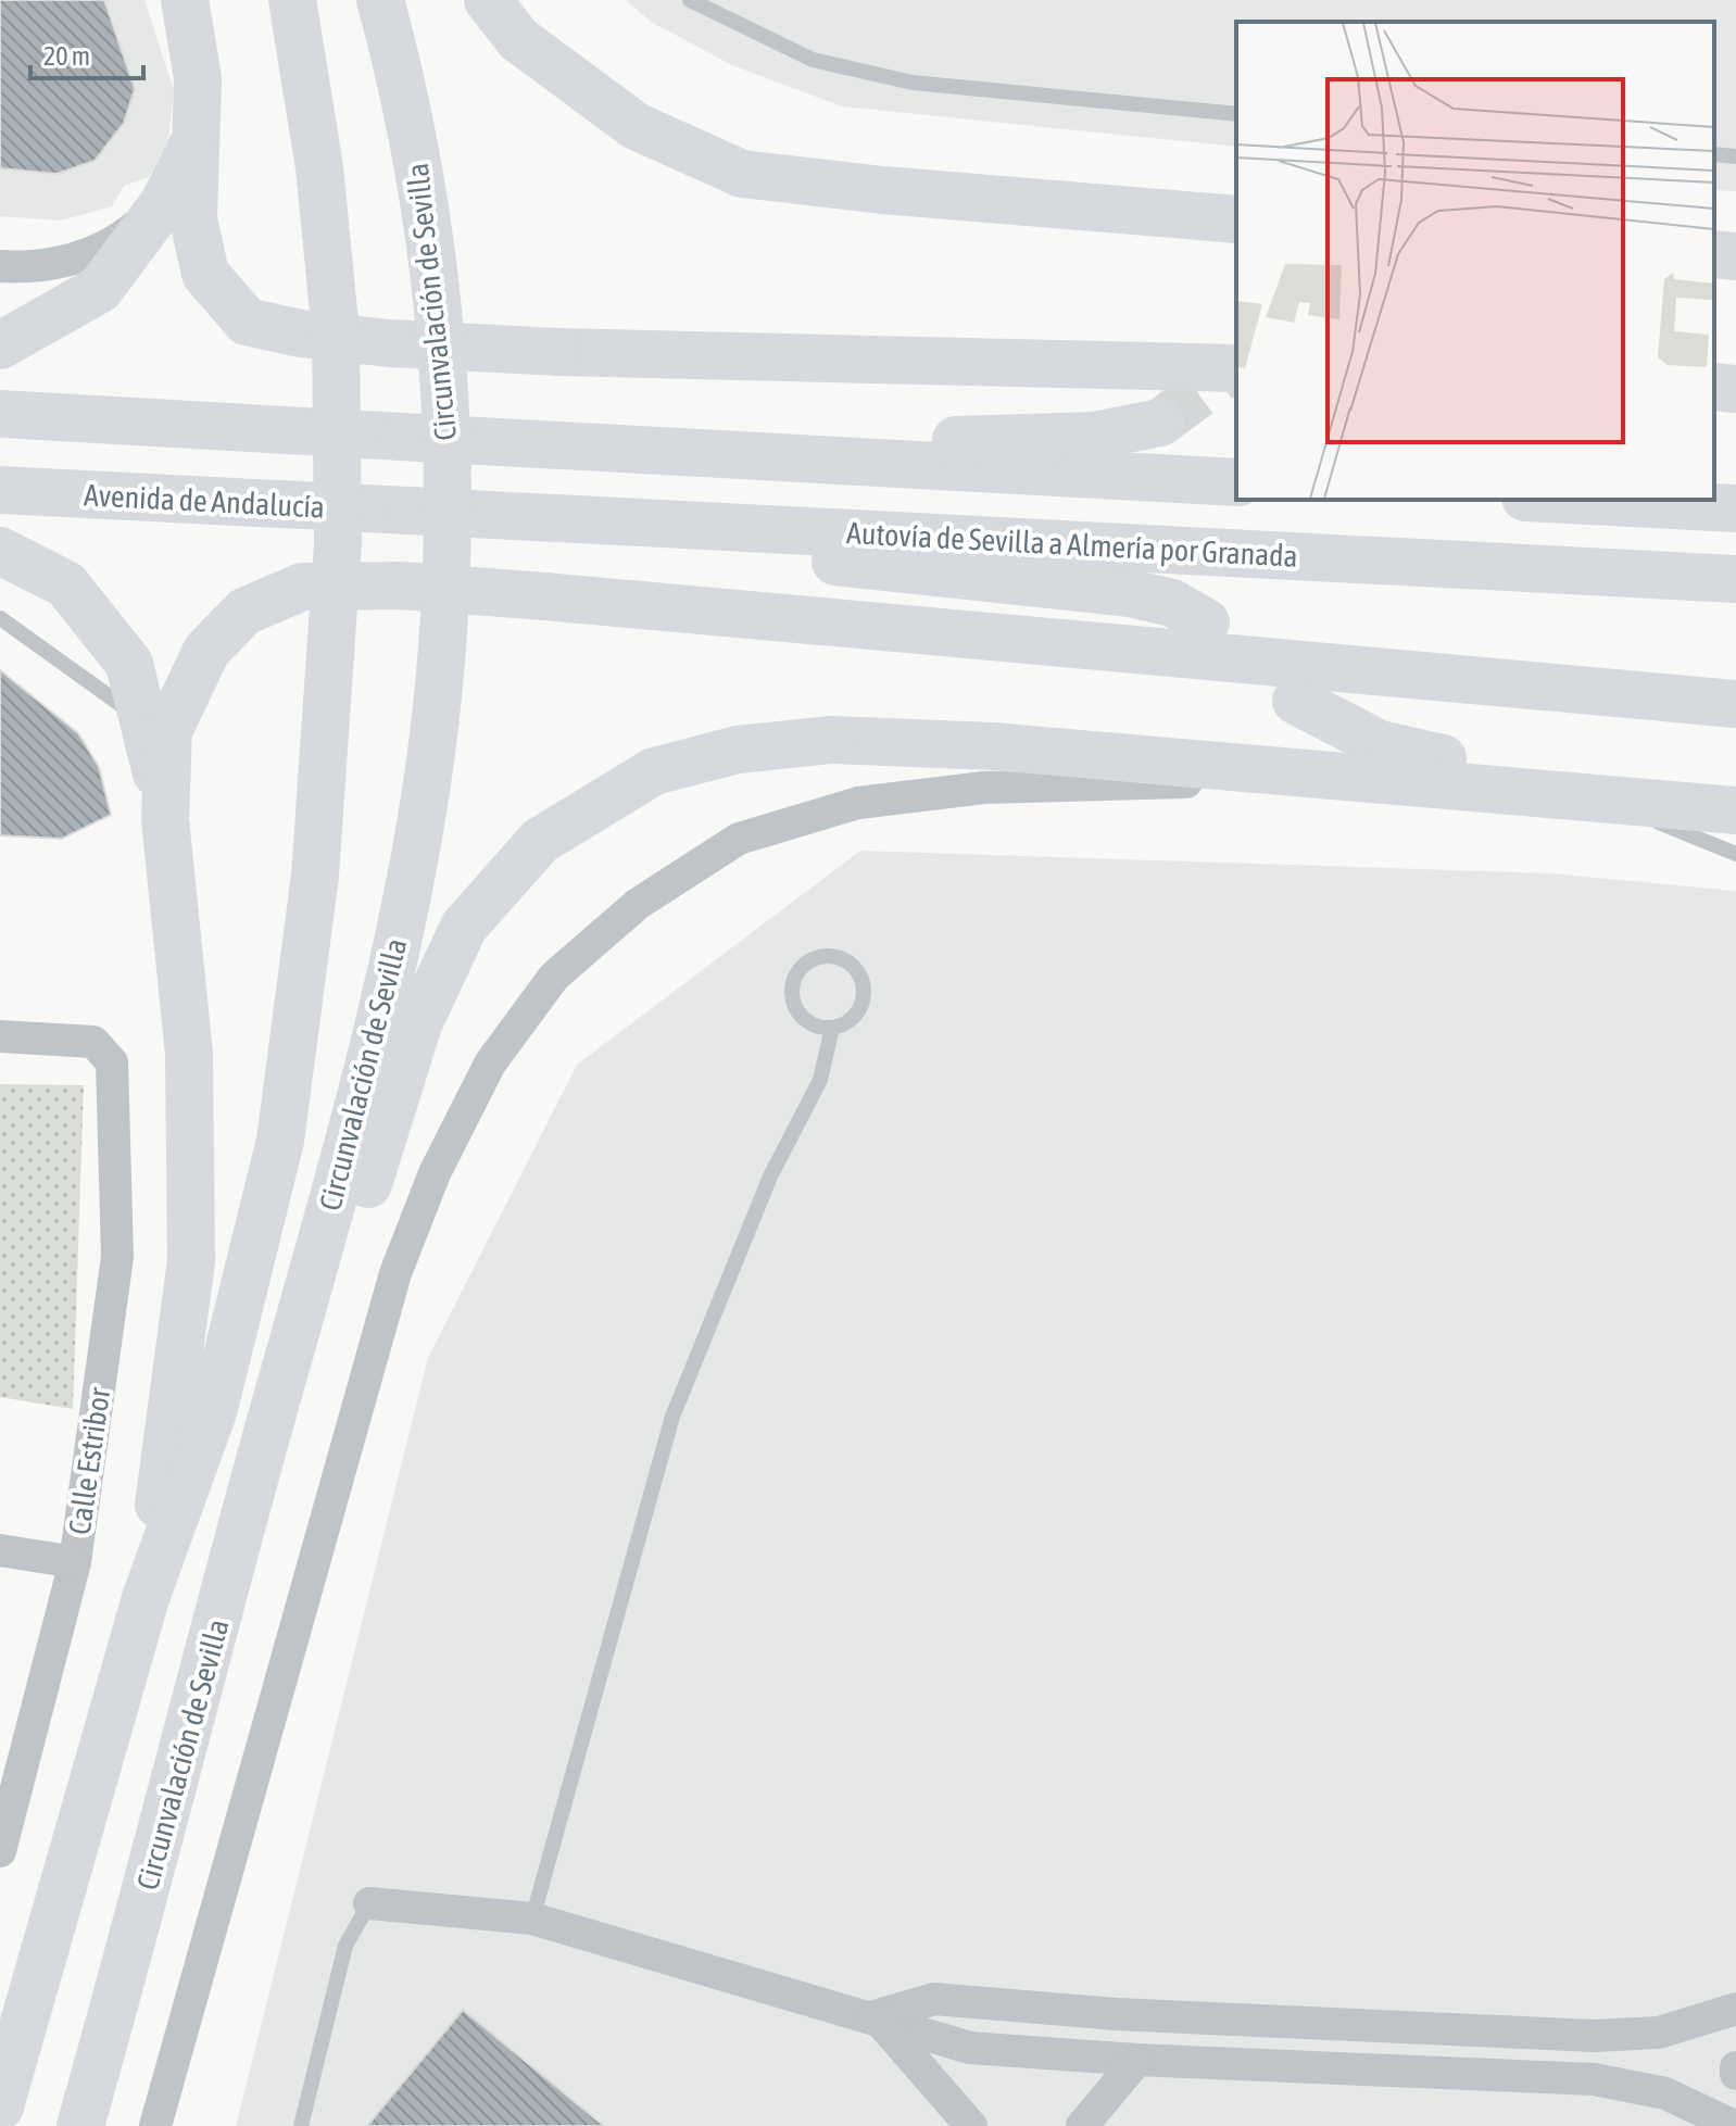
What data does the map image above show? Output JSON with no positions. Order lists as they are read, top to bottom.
{
  "streets": {
    "main road": ["Circunvalación de Sevilla", "Avenida de Andalucía", "Autovía de Sevilla a Almería por Granada"],
    "street": ["Calle Estribor"]
  },
  "crossings": [
    ["Avenida de Andalucía", "Autovía de Sevilla a Almería por Granada"]
  ],
  "scale_bar": "20 m"
}
